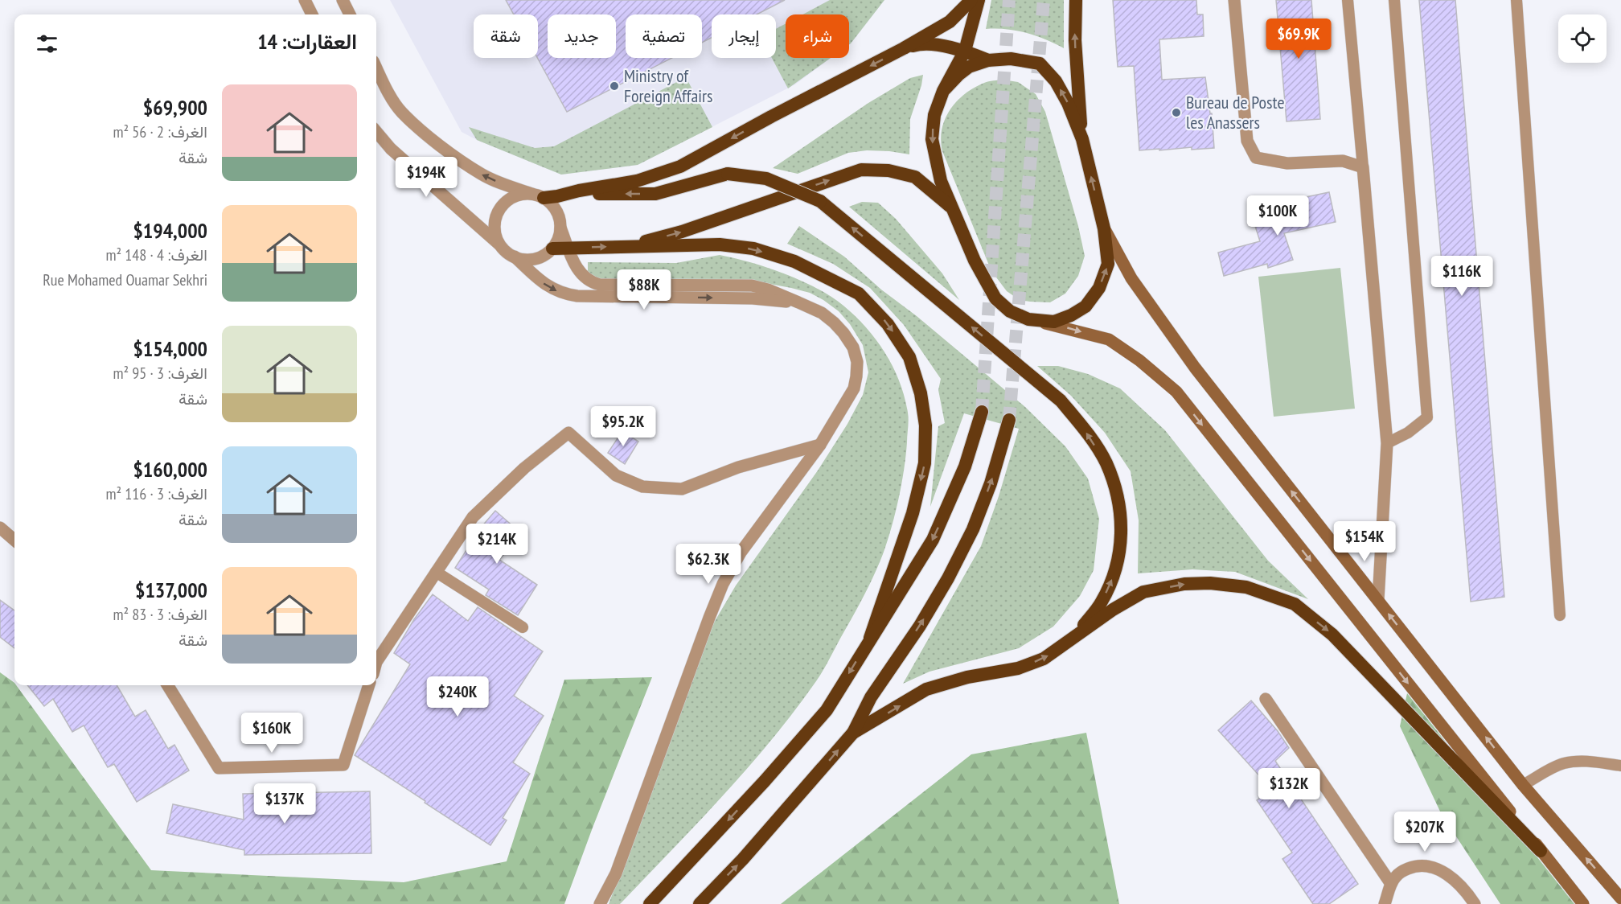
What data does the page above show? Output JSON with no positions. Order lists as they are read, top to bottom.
{
  "places": ["Ministry of Foreign Affairs", "Bureau de Poste les Anassers"],
  "page": {
    "chip": [
      "شراء",
      "إيجار",
      "تصفية",
      "جديد",
      "شقة"
    ],
    "heading": "العقارات: 14",
    "price": [
      "$69.9K",
      "$194K",
      "$100K",
      "$116K",
      "$88K",
      "$95.2K",
      "$154K",
      "$214K",
      "$62.3K",
      "$240K",
      "$160K",
      "$132K",
      "$137K",
      "$207K"
    ],
    "list": [
      {
        "name": "$69,900",
        "note": "الغرف: 2 · 56 m² · شقة"
      },
      {
        "name": "$194,000",
        "note": "الغرف: 4 · 148 m² · Rue Mohamed Ouamar Sekhri"
      },
      {
        "name": "$154,000",
        "note": "الغرف: 3 · 95 m² · شقة"
      },
      {
        "name": "$160,000",
        "note": "الغرف: 3 · 116 m² · شقة"
      },
      {
        "name": "$137,000",
        "note": "الغرف: 3 · 83 m² · شقة"
      }
    ]
  }
}
